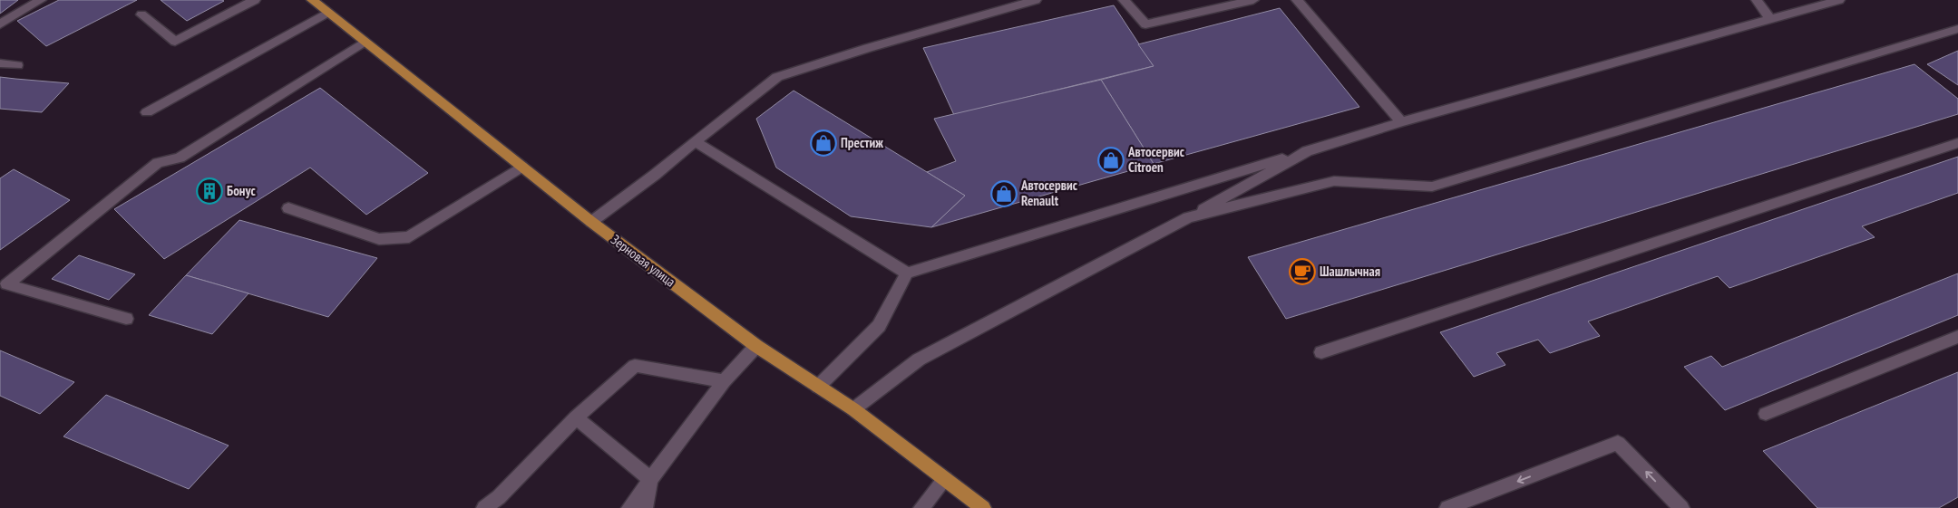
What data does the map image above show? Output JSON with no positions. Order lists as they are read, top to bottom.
{
  "streets": {
    "main road": ["Зерновая улица"]
  },
  "places": {
    "shop": ["Престиж", "Автосервис Citroen", "Автосервис Renault"],
    "building": ["Бонус"],
    "cafe": ["Шашлычная"]
  }
}
